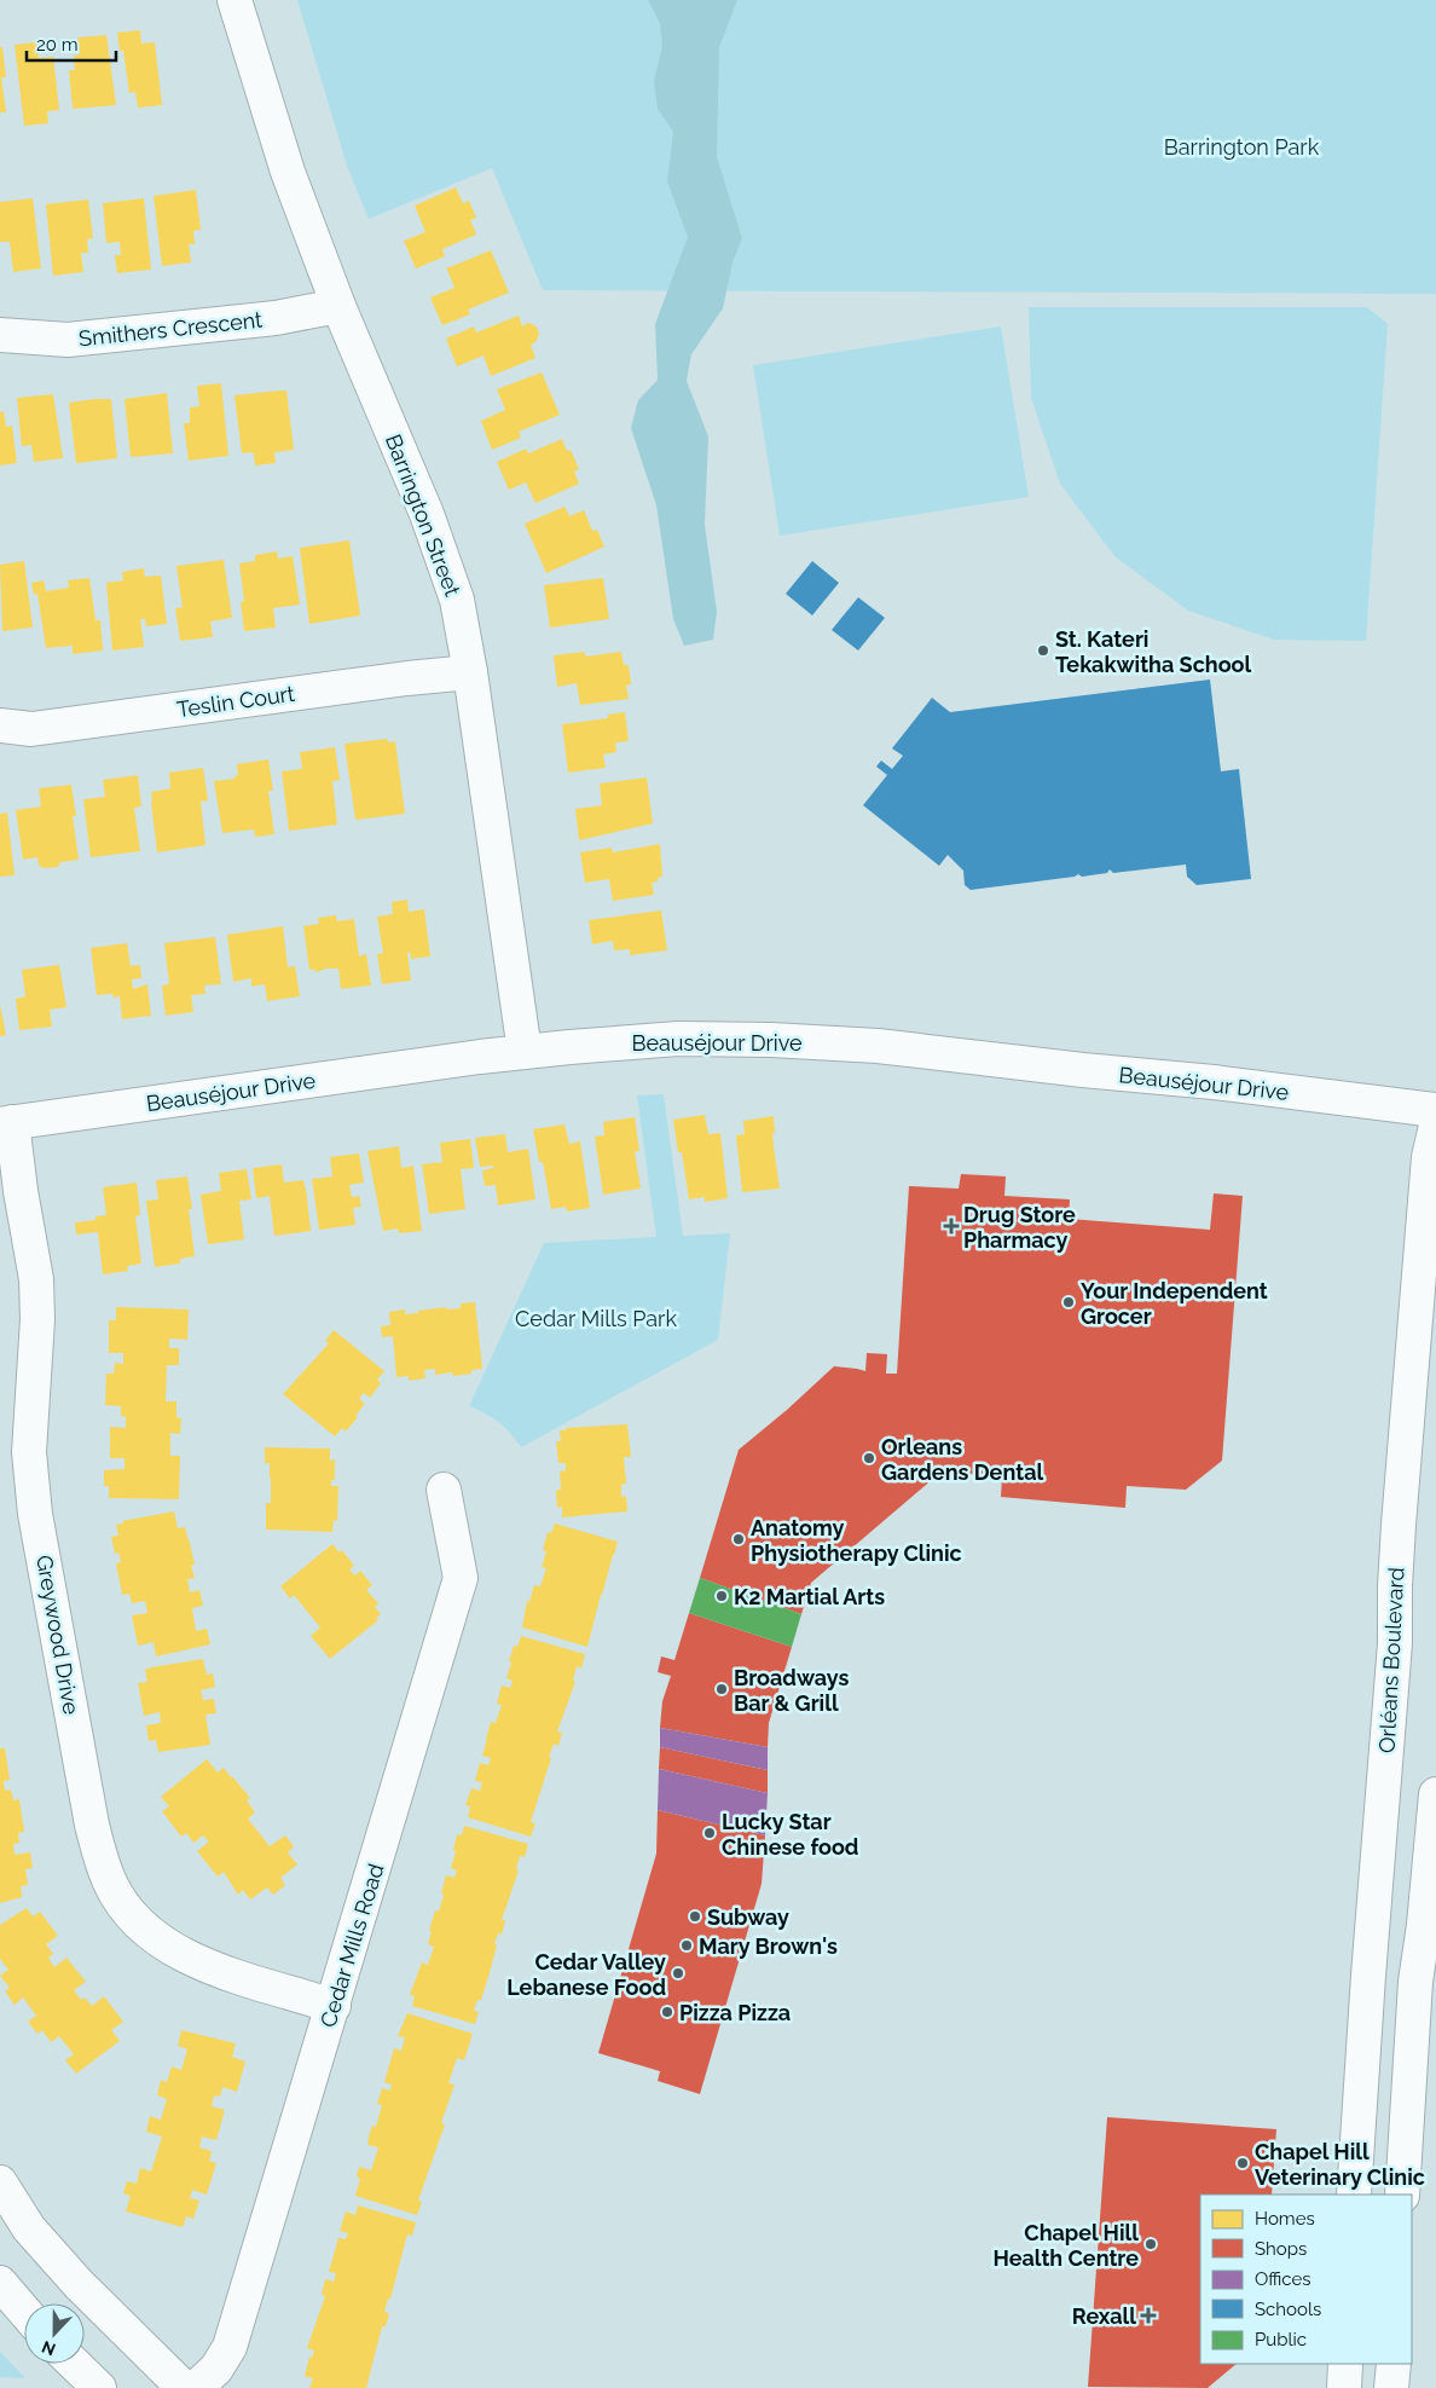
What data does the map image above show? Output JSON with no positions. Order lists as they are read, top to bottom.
{
  "streets": {
    "street": [
      "Smithers Crescent",
      "Barrington Street",
      "Teslin Court",
      "Beauséjour Drive",
      "Greywood Drive",
      "Orléans Boulevard",
      "Cedar Mills Road"
    ]
  },
  "crossings": [
    ["Smithers Crescent", "Barrington Street"],
    ["Barrington Street", "Teslin Court"],
    ["Barrington Street", "Beauséjour Drive"],
    ["Beauséjour Drive", "Greywood Drive"],
    ["Greywood Drive", "Cedar Mills Road"]
  ],
  "parks": ["Barrington Park", "Cedar Mills Park"],
  "places": {
    "other": [
      "St. Kateri Tekakwitha School",
      "Your Independent Grocer",
      "Orleans Gardens Dental",
      "Anatomy Physiotherapy Clinic",
      "K2 Martial Arts",
      "Broadways Bar & Grill",
      "Lucky Star Chinese food",
      "Subway",
      "Mary Brown's",
      "Cedar Valley Lebanese Food",
      "Pizza Pizza",
      "Chapel Hill Veterinary Clinic",
      "Chapel Hill Health Centre"
    ],
    "health": ["Drug Store Pharmacy", "Rexall"]
  },
  "legend": [
    "Homes",
    "Shops",
    "Offices",
    "Schools",
    "Public"
  ],
  "scale_bar": "20 m",
  "north": "bottom"
}
